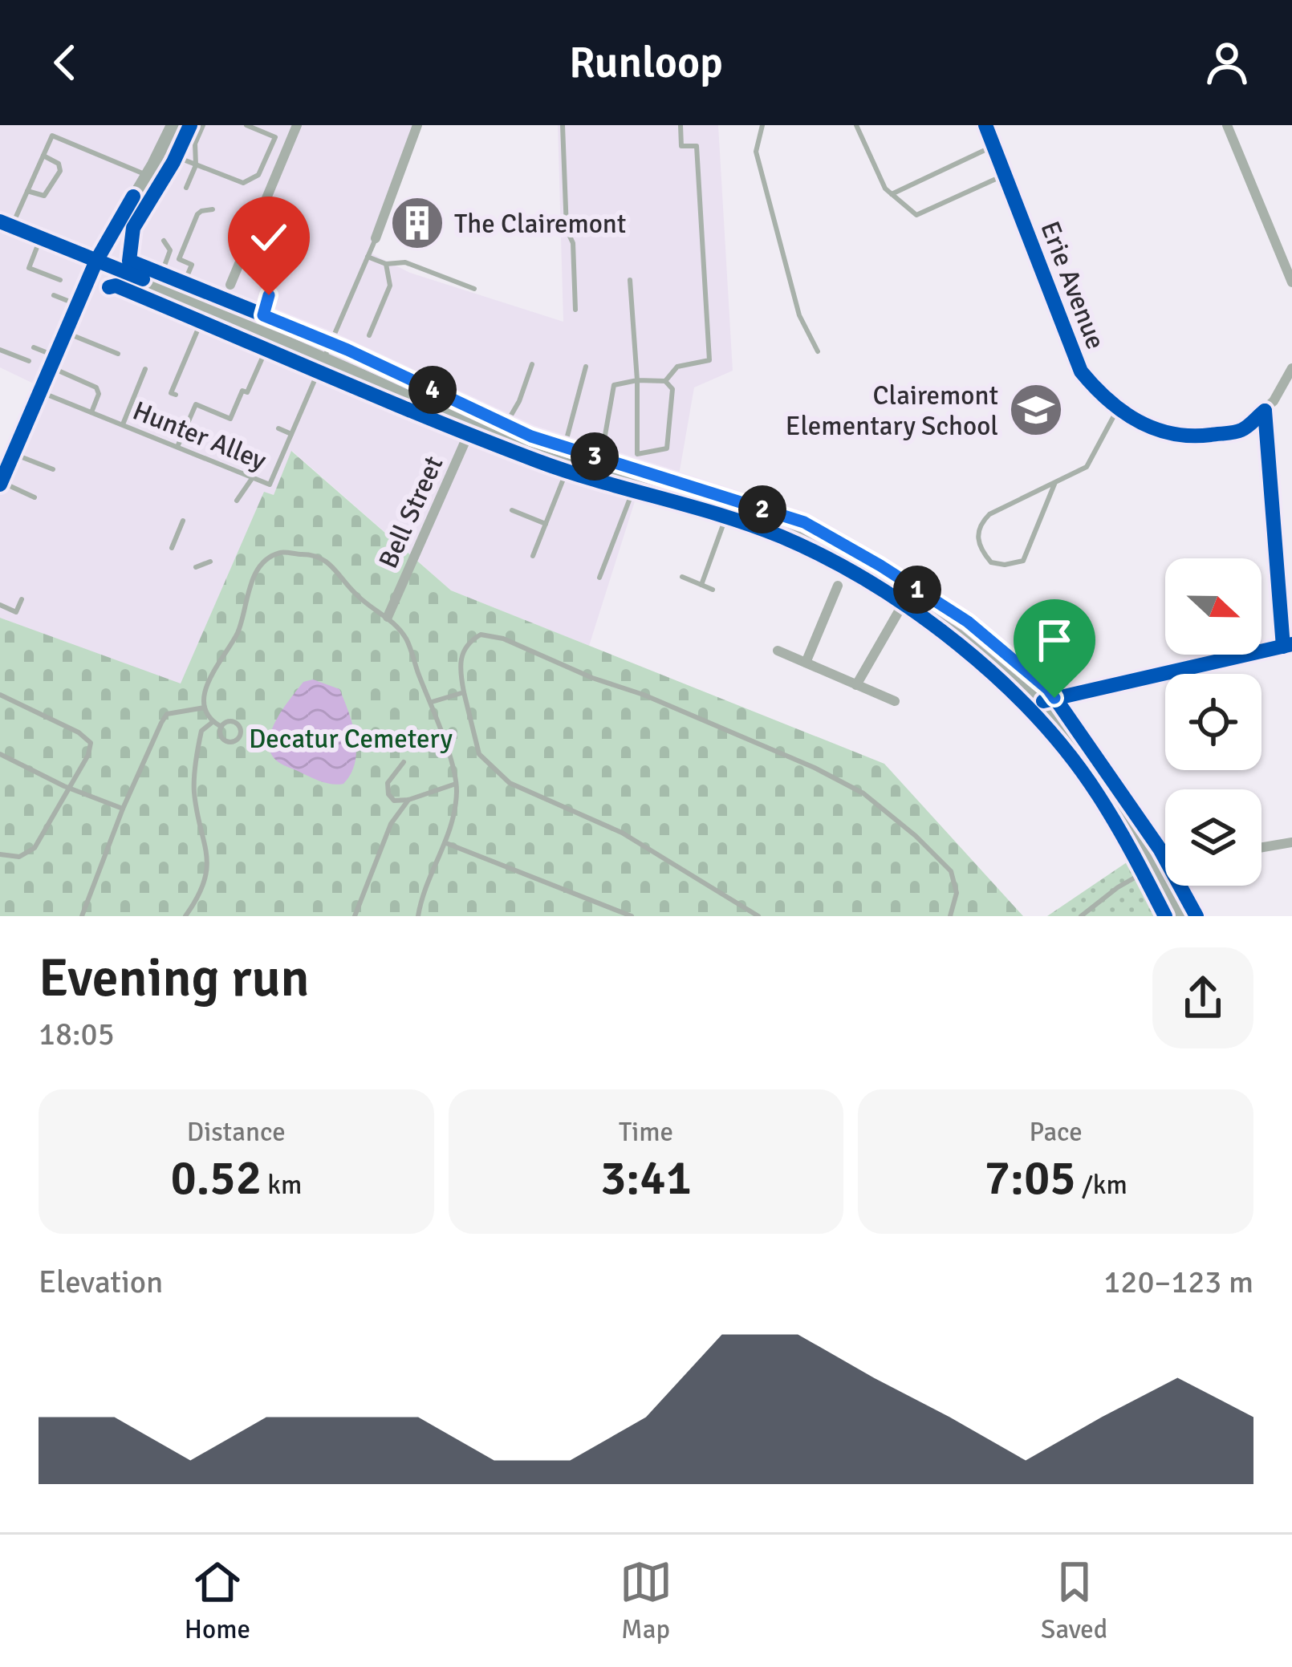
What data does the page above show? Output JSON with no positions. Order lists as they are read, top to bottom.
{
  "streets": {
    "street": ["Erie Avenue", "Bell Street"],
    "lane": ["Hunter Alley"]
  },
  "parks": ["Decatur Cemetery"],
  "places": {
    "building": ["The Clairemont"],
    "school or university": ["Clairemont Elementary School"]
  },
  "north": "right",
  "page": {
    "header": "Runloop",
    "pins": [
      "4",
      "3",
      "2",
      "1"
    ],
    "heading": ["Evening run", "18:05"],
    "stats": [
      ["Distance", "0.52 km"],
      ["Time", "3:41"],
      ["Pace", "7:05 /km"]
    ],
    "chart": ["Elevation", "120–123 m"],
    "tabs": ["Home", "Map", "Saved"]
  }
}
